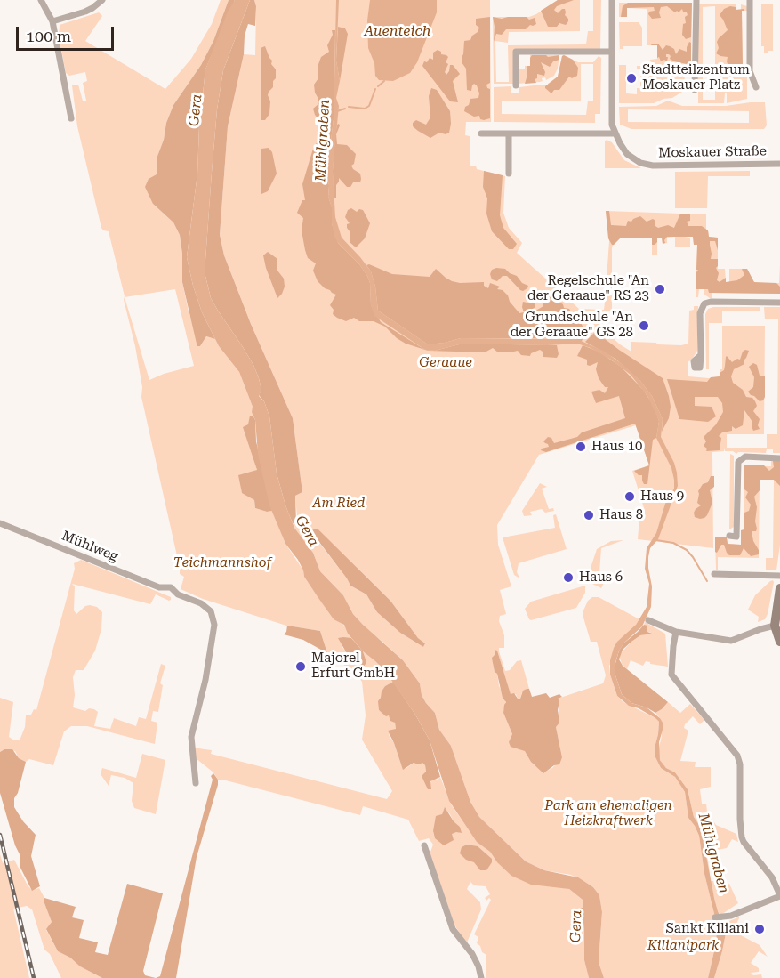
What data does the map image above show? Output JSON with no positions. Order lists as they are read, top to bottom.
{
  "streets": {
    "street": ["Moskauer Straße", "Mühlweg"]
  },
  "water": ["Auenteich", "Gera", "Mühlgraben"],
  "parks": [
    "Geraaue",
    "Am Ried",
    "Teichmannshof",
    "Park am ehemaligen Heizkraftwerk",
    "Kilianipark"
  ],
  "places": [
    "Stadtteilzentrum Moskauer Platz",
    "Regelschule \"An der Geraaue\" RS 23",
    "Grundschule \"An der Geraaue\" GS 28",
    "Haus 10",
    "Haus 9",
    "Haus 8",
    "Haus 6",
    "Majorel Erfurt GmbH",
    "Sankt Kiliani"
  ],
  "scale_bar": "100 m"
}
